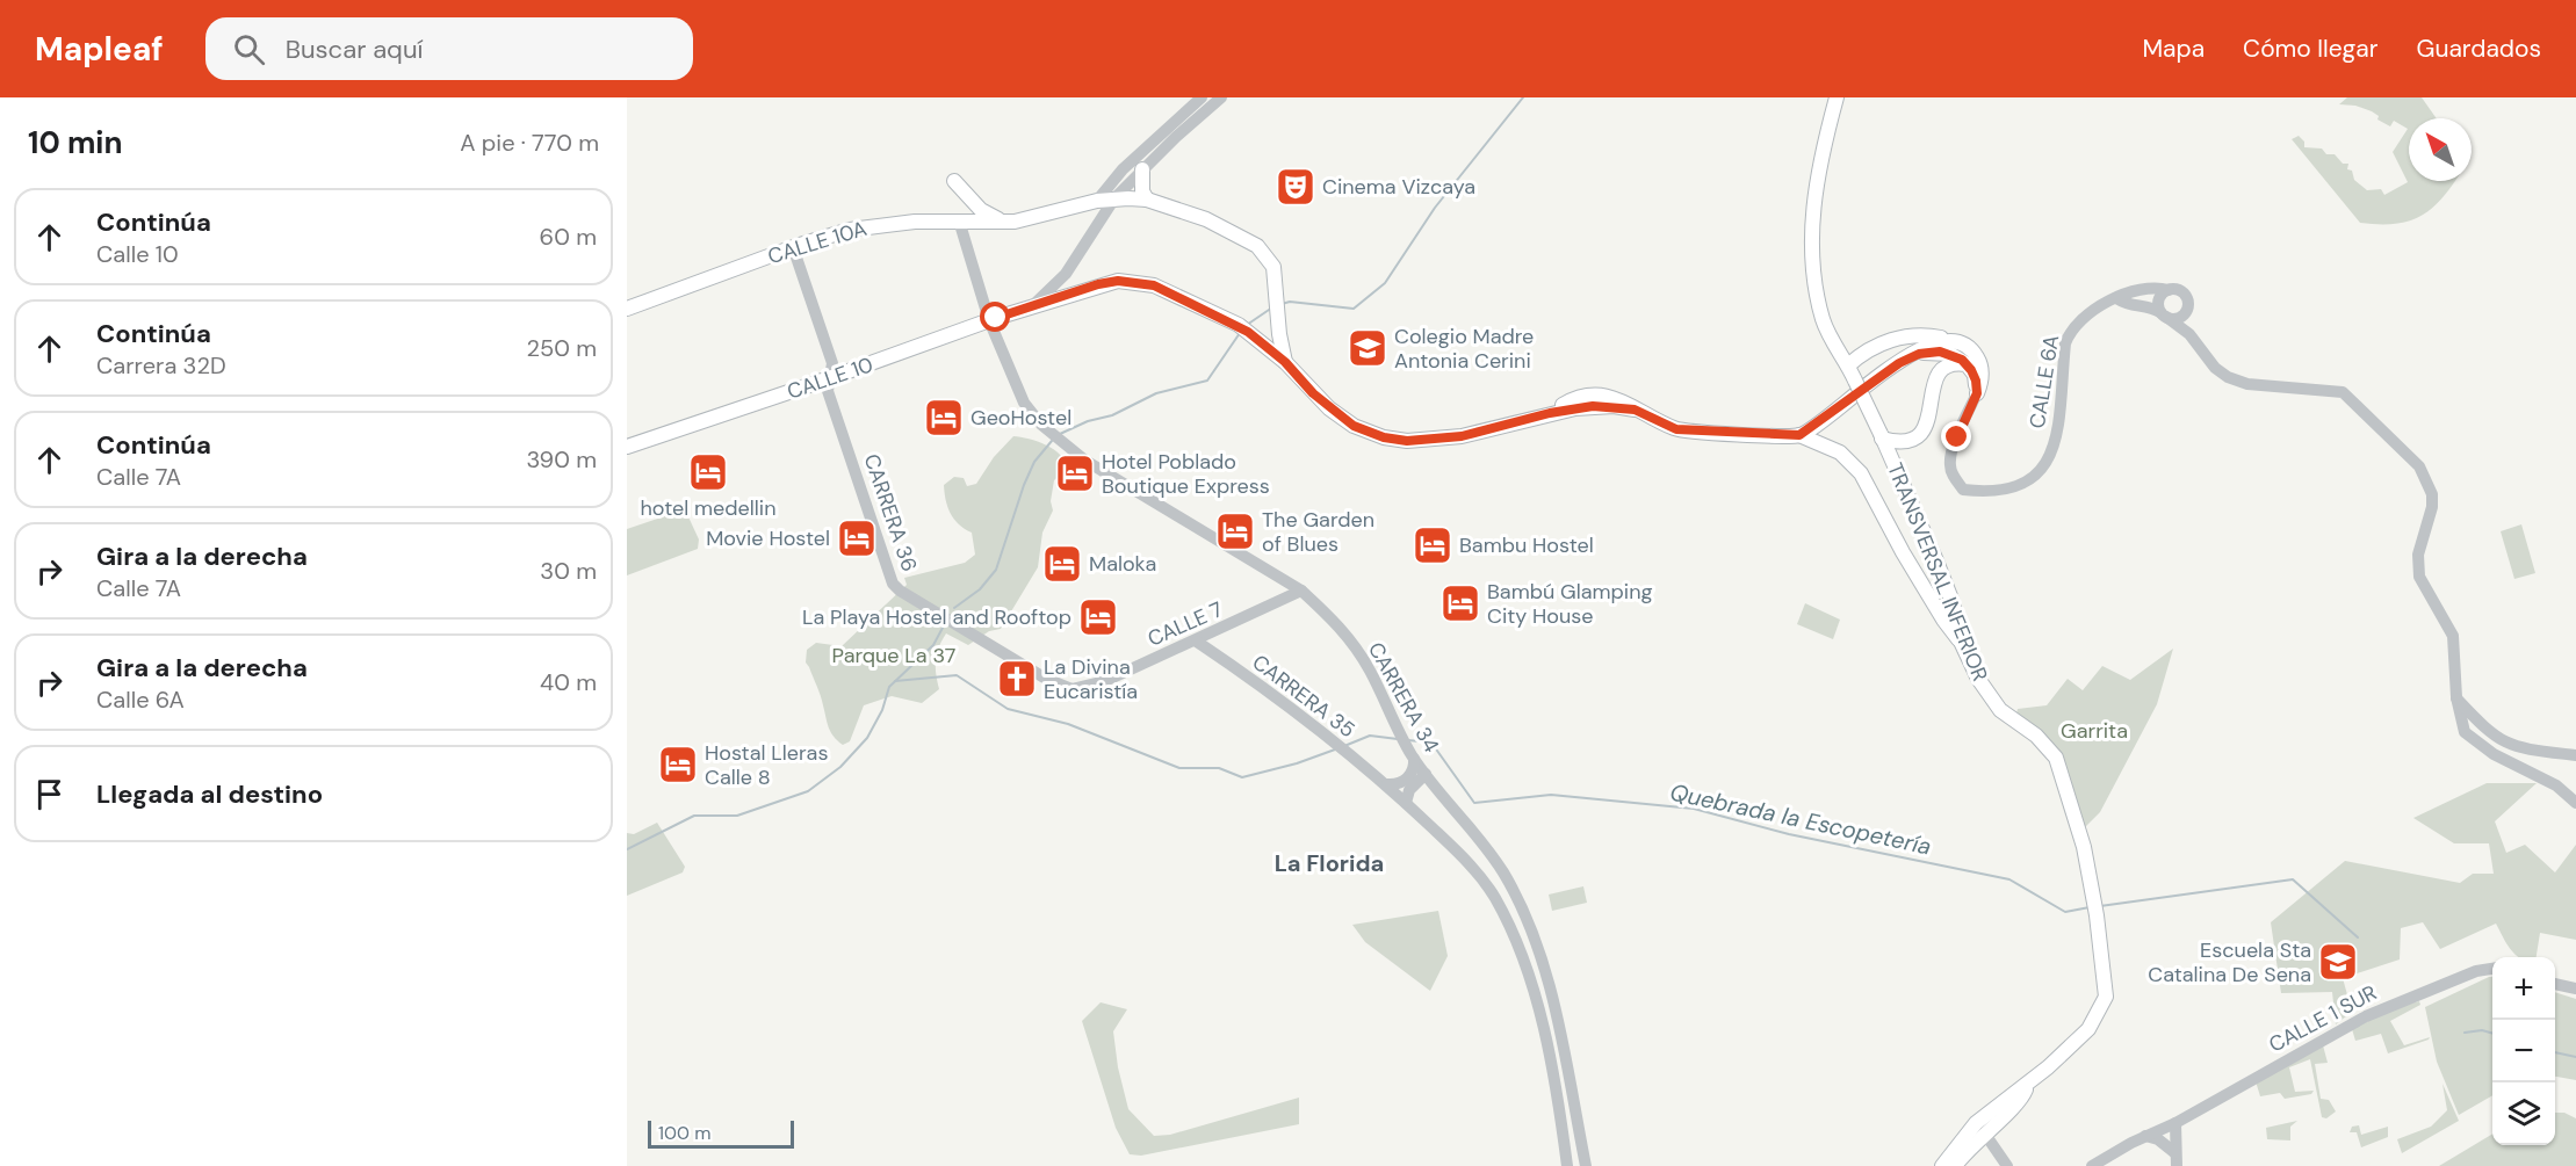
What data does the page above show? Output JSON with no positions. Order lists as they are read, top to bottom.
{
  "streets": {
    "main road": ["CALLE 10A", "CALLE 10", "TRANSVERSAL INFERIOR"],
    "street": [
      "CALLE 6A",
      "CARRERA 36",
      "CALLE 7",
      "CARRERA 35",
      "CARRERA 34",
      "CALLE 1 SUR"
    ]
  },
  "crossings": [
    ["CALLE 10A", "CALLE 10"],
    ["CALLE 10A", "CARRERA 36"],
    ["CALLE 10A", "CARRERA 34"],
    ["CALLE 10", "CARRERA 36"],
    ["CALLE 10", "CARRERA 34"],
    ["CARRERA 36", "CALLE 7"],
    ["CALLE 7", "CARRERA 35"],
    ["CALLE 7", "CARRERA 34"]
  ],
  "districts": ["La Florida"],
  "water": ["Quebrada la Escopetería"],
  "parks": ["Parque La 37", "Garrita"],
  "places": {
    "theatre": ["Cinema Vizcaya"],
    "school or university": ["Colegio Madre Antonia Cerini", "Escuela Sta Catalina De Sena"],
    "hotel": [
      "GeoHostel",
      "hotel medellin",
      "Hotel Poblado Boutique Express",
      "The Garden of Blues",
      "Movie Hostel",
      "Bambu Hostel",
      "Maloka",
      "Bambú Glamping City House",
      "La Playa Hostel and Rooftop",
      "Hostal Lleras Calle 8"
    ],
    "church": ["La Divina Eucaristía"]
  },
  "scale_bar": "100 m",
  "north": "top left",
  "page": {
    "header": "Mapleaf",
    "search": "Buscar aquí",
    "nav": ["Mapa", "Cómo llegar", "Guardados"],
    "heading": ["10 min", "A pie · 770 m"],
    "list": [
      ["Continúa", "Calle 10", "60 m"],
      ["Continúa", "Carrera 32D", "250 m"],
      ["Continúa", "Calle 7A", "390 m"],
      ["Gira a la derecha", "Calle 7A", "30 m"],
      ["Gira a la derecha", "Calle 6A", "40 m"],
      "Llegada al destino"
    ],
    "map_buttons": ["+", "−"],
    "scale": "100 m"
  }
}
